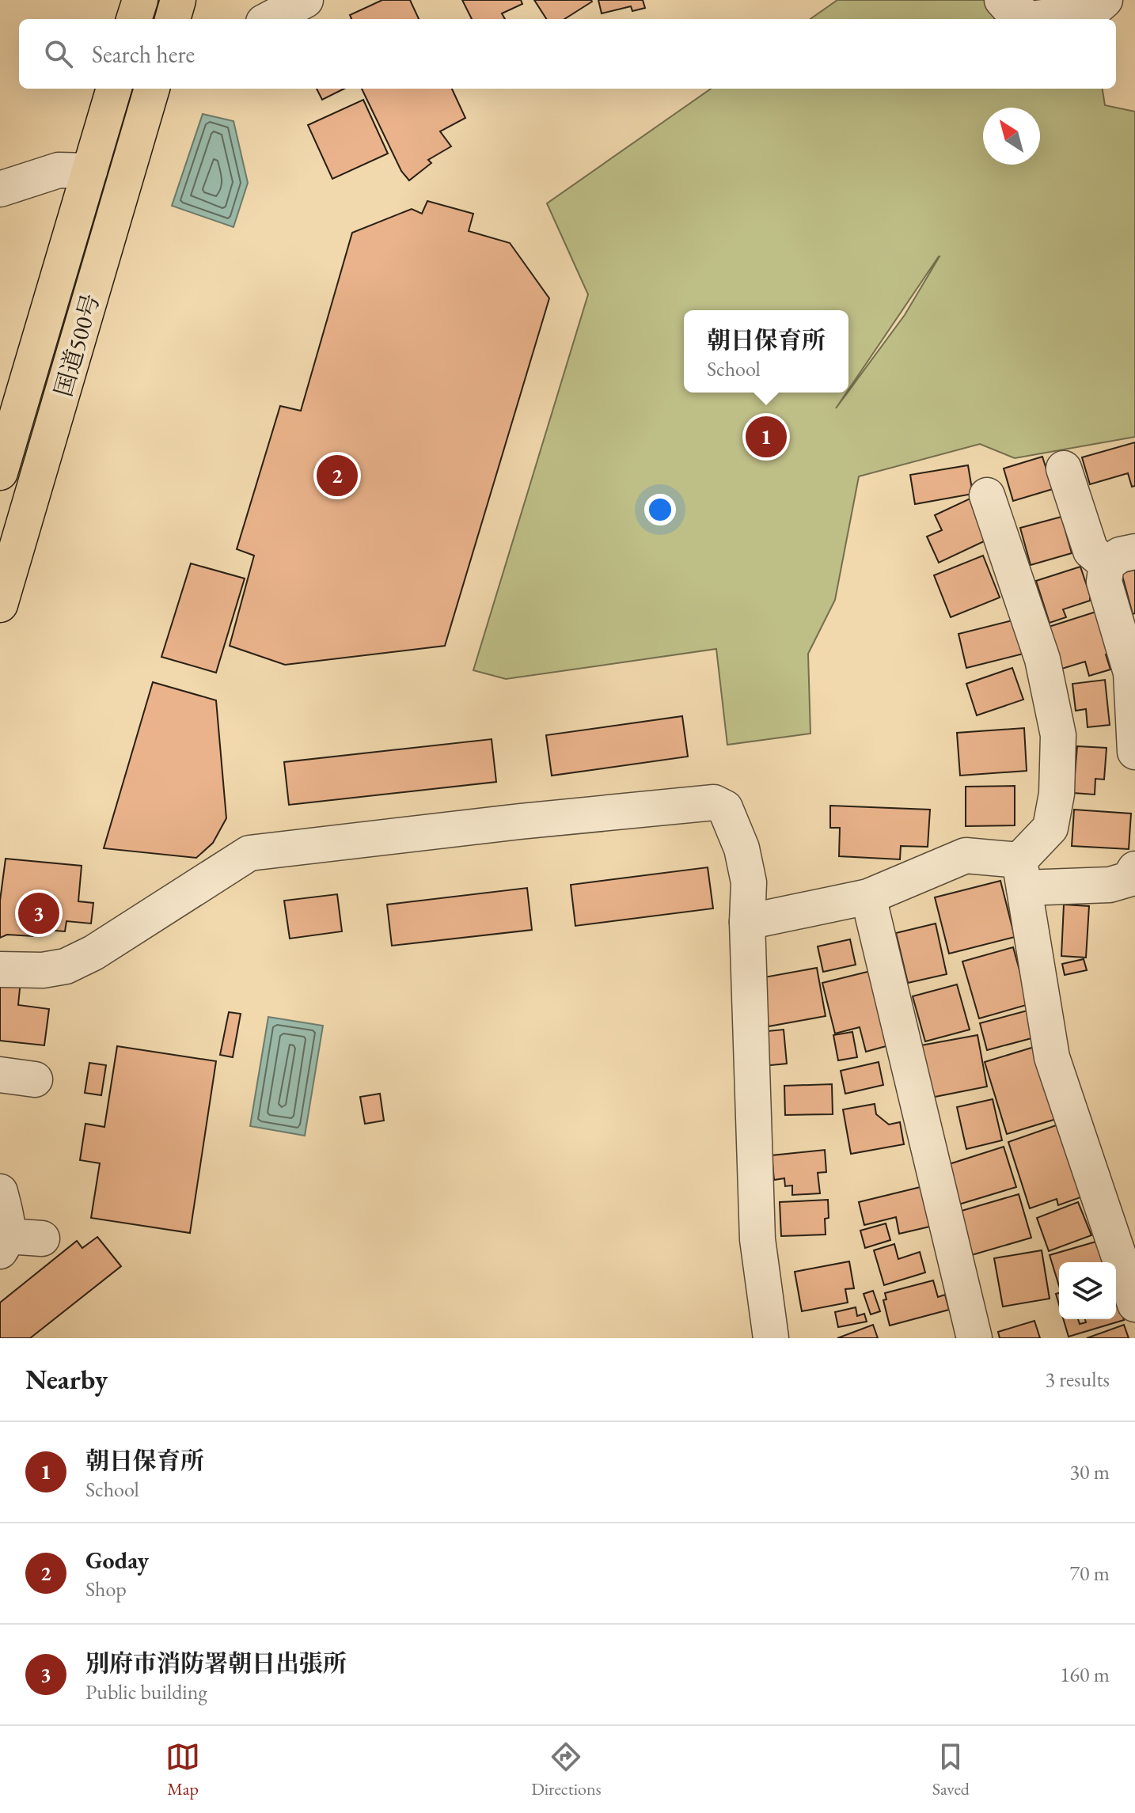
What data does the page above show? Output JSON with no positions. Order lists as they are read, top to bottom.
{
  "streets": {
    "highway": ["国道500号"]
  },
  "north": "top left",
  "page": {
    "search": "Search here",
    "popup": ["朝日保育所", "School"],
    "pins": ["1", "2", "3"],
    "heading": ["Nearby", "3 results"],
    "list": [
      {
        "mark": "1",
        "name": "朝日保育所",
        "note": "School",
        "value": "30 m"
      },
      {
        "mark": "2",
        "name": "Goday",
        "note": "Shop",
        "value": "70 m"
      },
      {
        "mark": "3",
        "name": "別府市消防署朝日出張所",
        "note": "Public building",
        "value": "160 m"
      }
    ],
    "nav": ["Map", "Directions", "Saved"]
  }
}
